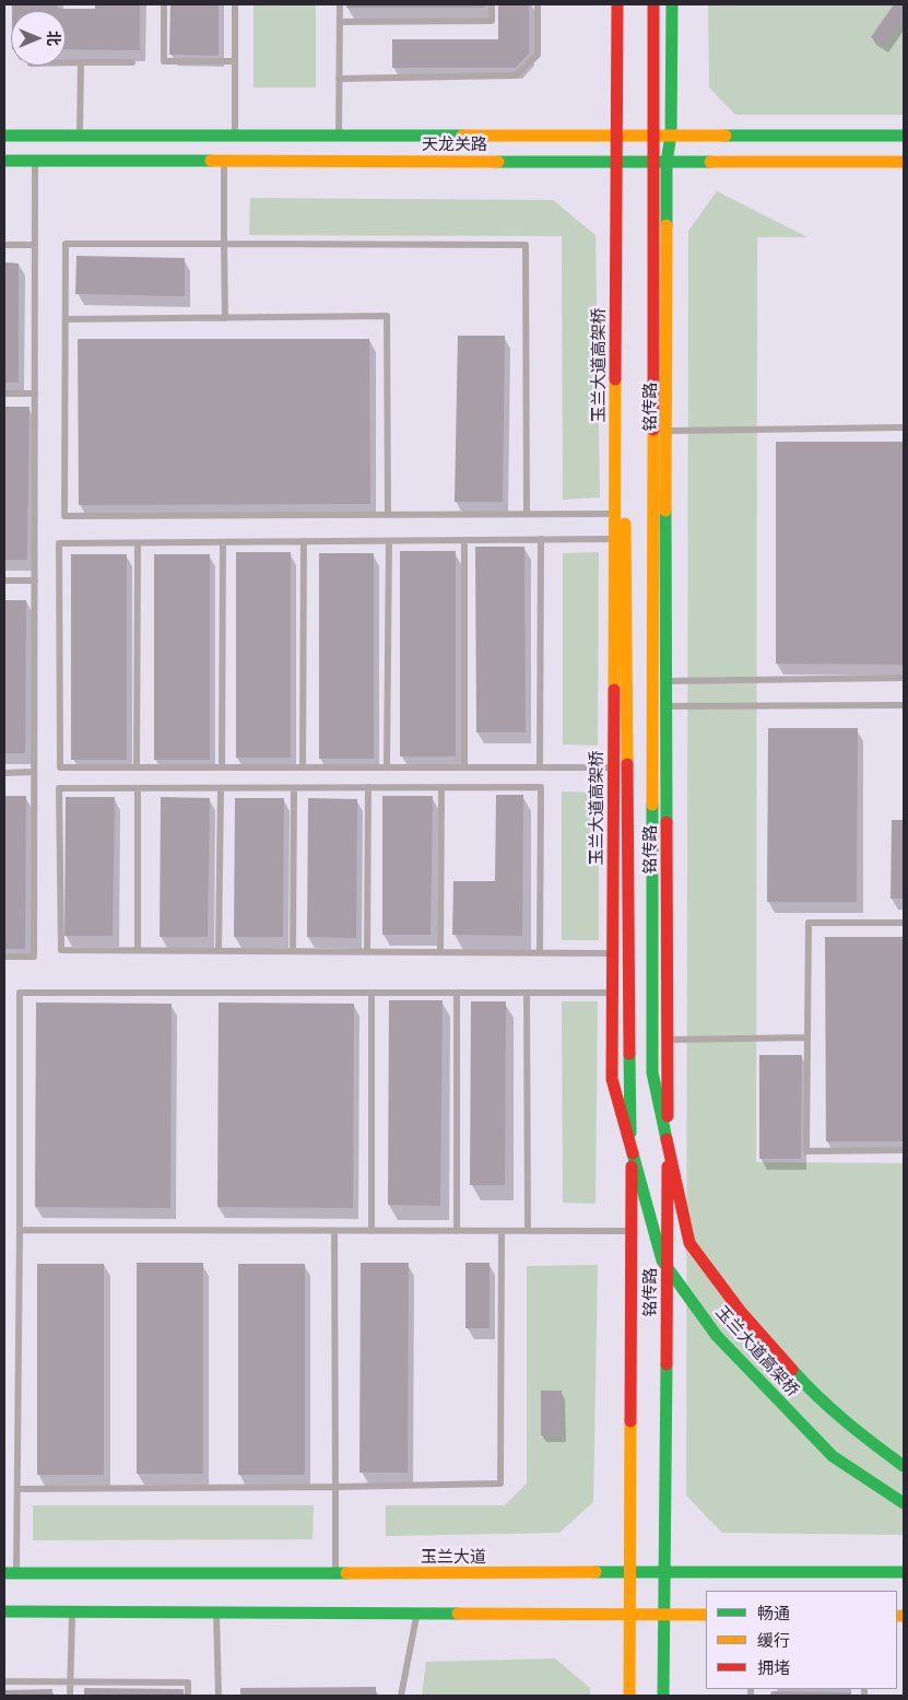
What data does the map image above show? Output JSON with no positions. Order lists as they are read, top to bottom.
{
  "streets": {
    "main road": [
      "天龙关路",
      "玉兰大道高架桥",
      "铭传路",
      "玉兰大道"
    ]
  },
  "crossings": [
    ["天龙关路", "铭传路"],
    ["铭传路", "玉兰大道"]
  ],
  "legend": ["畅通", "缓行", "拥堵"],
  "north": "right"
}
